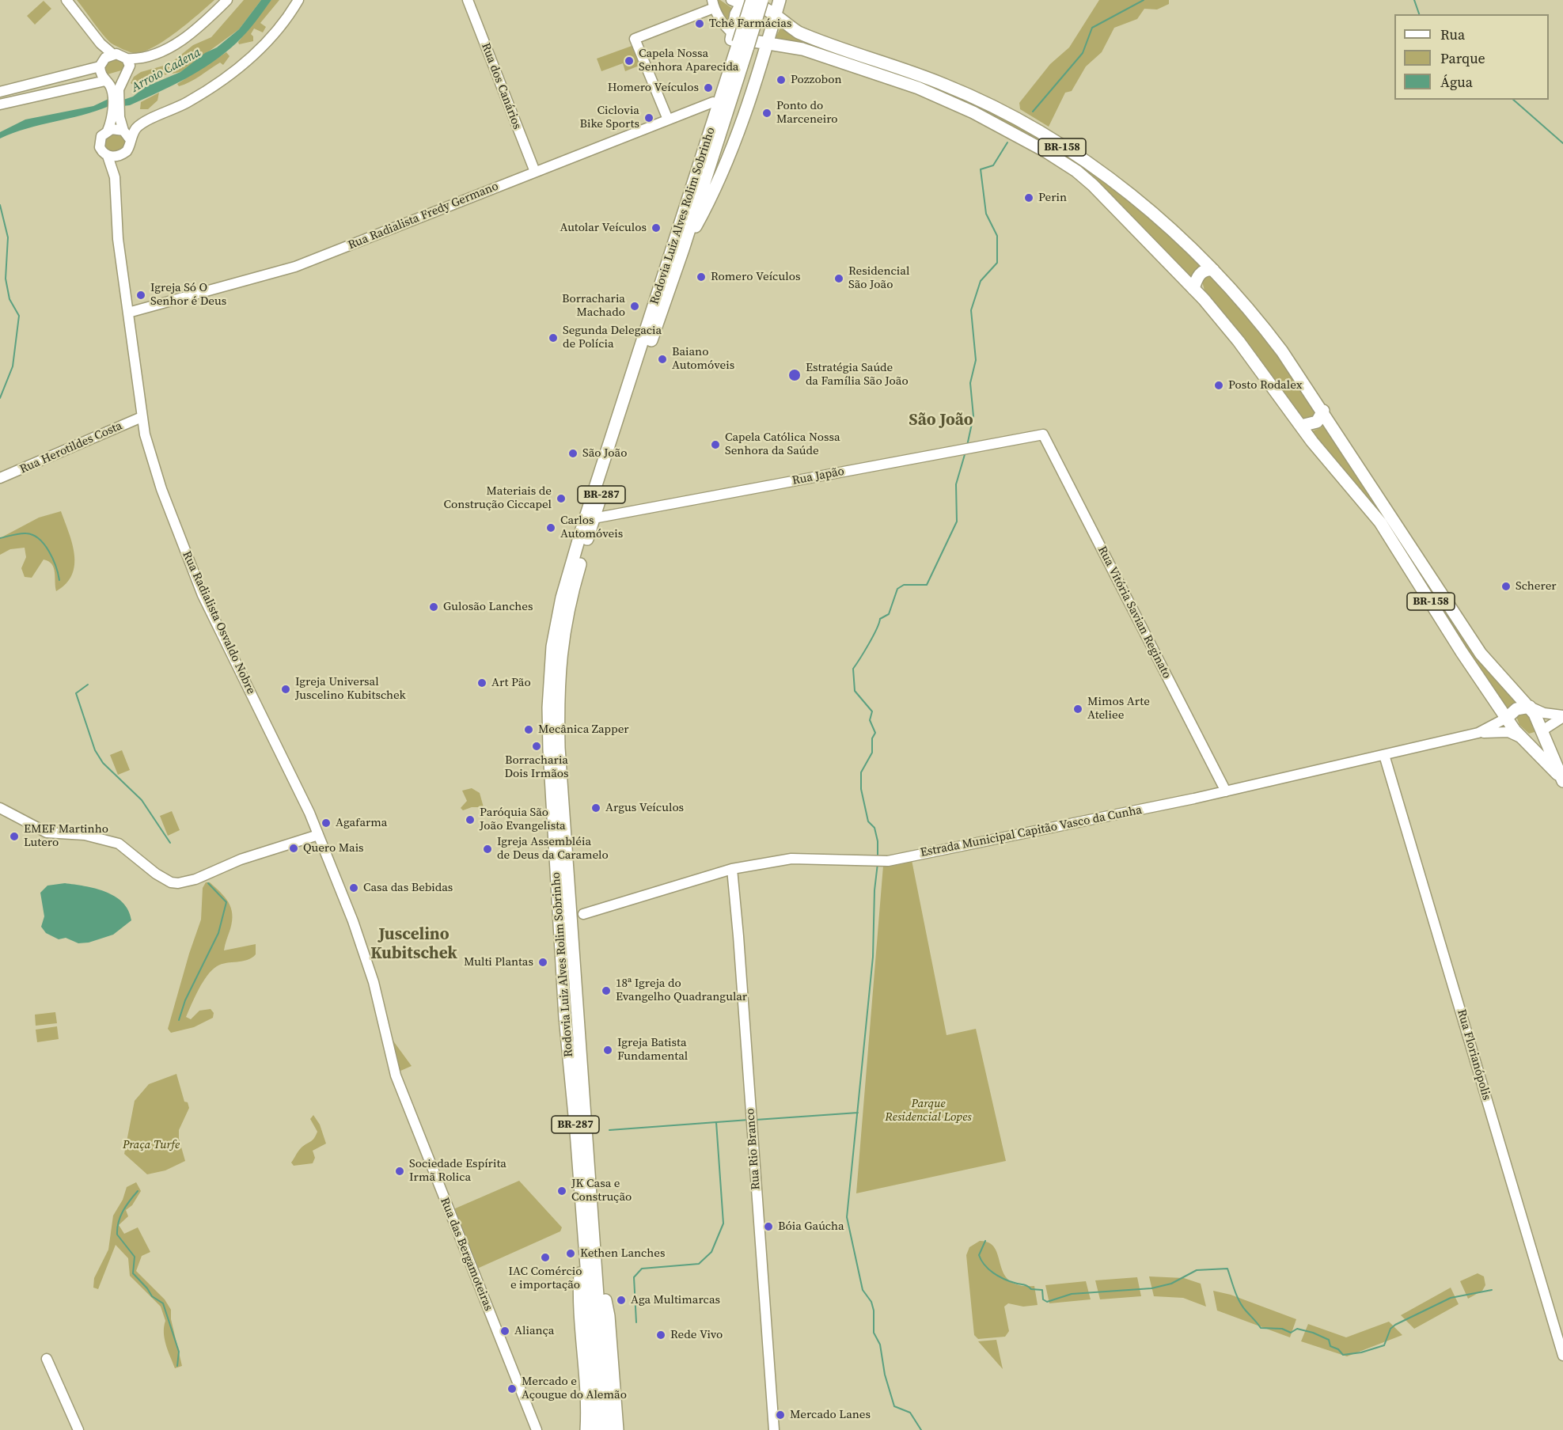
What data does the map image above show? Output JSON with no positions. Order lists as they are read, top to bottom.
{
  "streets": {
    "highway": ["BR-158", "Rodovia Luiz Alves Rolim Sobrinho", "BR-287"],
    "street": [
      "Rua dos Canários",
      "Rua Radialista Fredy Germano",
      "Rua Herotildes Costa",
      "Rua Japão",
      "Rua Vitória Savian Reginato",
      "Rua Radialista Osvaldo Nobre",
      "Estrada Municipal Capitão Vasco da Cunha",
      "Rua Florianópolis",
      "Rua Rio Branco",
      "Rua das Bergamoteiras"
    ]
  },
  "crossings": [
    ["Rua dos Canários", "Rua Radialista Fredy Germano"],
    ["BR-158", "Rodovia Luiz Alves Rolim Sobrinho"],
    ["BR-158", "BR-287"],
    ["BR-158", "Estrada Municipal Capitão Vasco da Cunha"],
    ["Rua Radialista Fredy Germano", "BR-287"],
    ["Rua Radialista Fredy Germano", "Rua Radialista Osvaldo Nobre"],
    ["Rodovia Luiz Alves Rolim Sobrinho", "Rua Japão"],
    ["Rodovia Luiz Alves Rolim Sobrinho", "BR-287"],
    ["Rua Herotildes Costa", "Rua Radialista Osvaldo Nobre"],
    ["Rua Japão", "Rua Vitória Savian Reginato"],
    ["Rua Vitória Savian Reginato", "Estrada Municipal Capitão Vasco da Cunha"],
    ["Rua Radialista Osvaldo Nobre", "Rua das Bergamoteiras"],
    ["Estrada Municipal Capitão Vasco da Cunha", "Rua Florianópolis"],
    ["Estrada Municipal Capitão Vasco da Cunha", "Rua Rio Branco"]
  ],
  "districts": ["São João", "Juscelino Kubitschek"],
  "water": ["Arroio Cadena"],
  "parks": ["Parque Residencial Lopes", "Praça Turfe"],
  "places": [
    "Tchê Farmácias",
    "Capela Nossa Senhora Aparecida",
    "Pozzobon",
    "Homero Veículos",
    "Ponto do Marceneiro",
    "Ciclovia Bike Sports",
    "Perin",
    "Autolar Veículos",
    "Romero Veículos",
    "Residencial São João",
    "Igreja Só O Senhor é Deus",
    "Borracharia Machado",
    "Segunda Delegacia de Polícia",
    "Baiano Automóveis",
    "Estratégia Saúde da Família São João",
    "Posto Rodalex",
    "Capela Católica Nossa Senhora da Saúde",
    "São João",
    "Materiais de Construção Ciccapel",
    "Carlos Automóveis",
    "Scherer",
    "Gulosão Lanches",
    "Art Pão",
    "Igreja Universal Juscelino Kubitschek",
    "Mimos Arte Ateliee",
    "Mecânica Zapper",
    "Borracharia Dois Irmãos",
    "Argus Veículos",
    "Paróquia São João Evangelista",
    "Agafarma",
    "EMEF Martinho Lutero",
    "Quero Mais",
    "Igreja Assembléia de Deus da Caramelo",
    "Casa das Bebidas",
    "Multi Plantas",
    "18ª Igreja do Evangelho Quadrangular",
    "Igreja Batista Fundamental",
    "Sociedade Espírita Irmã Rolica",
    "JK Casa e Construção",
    "Bóia Gaúcha",
    "Kethen Lanches",
    "IAC Comércio e importação",
    "Aga Multimarcas",
    "Aliança",
    "Rede Vivo",
    "Mercado e Açougue do Alemão",
    "Mercado Lanes"
  ],
  "legend": ["Rua", "Parque", "Água"]
}
